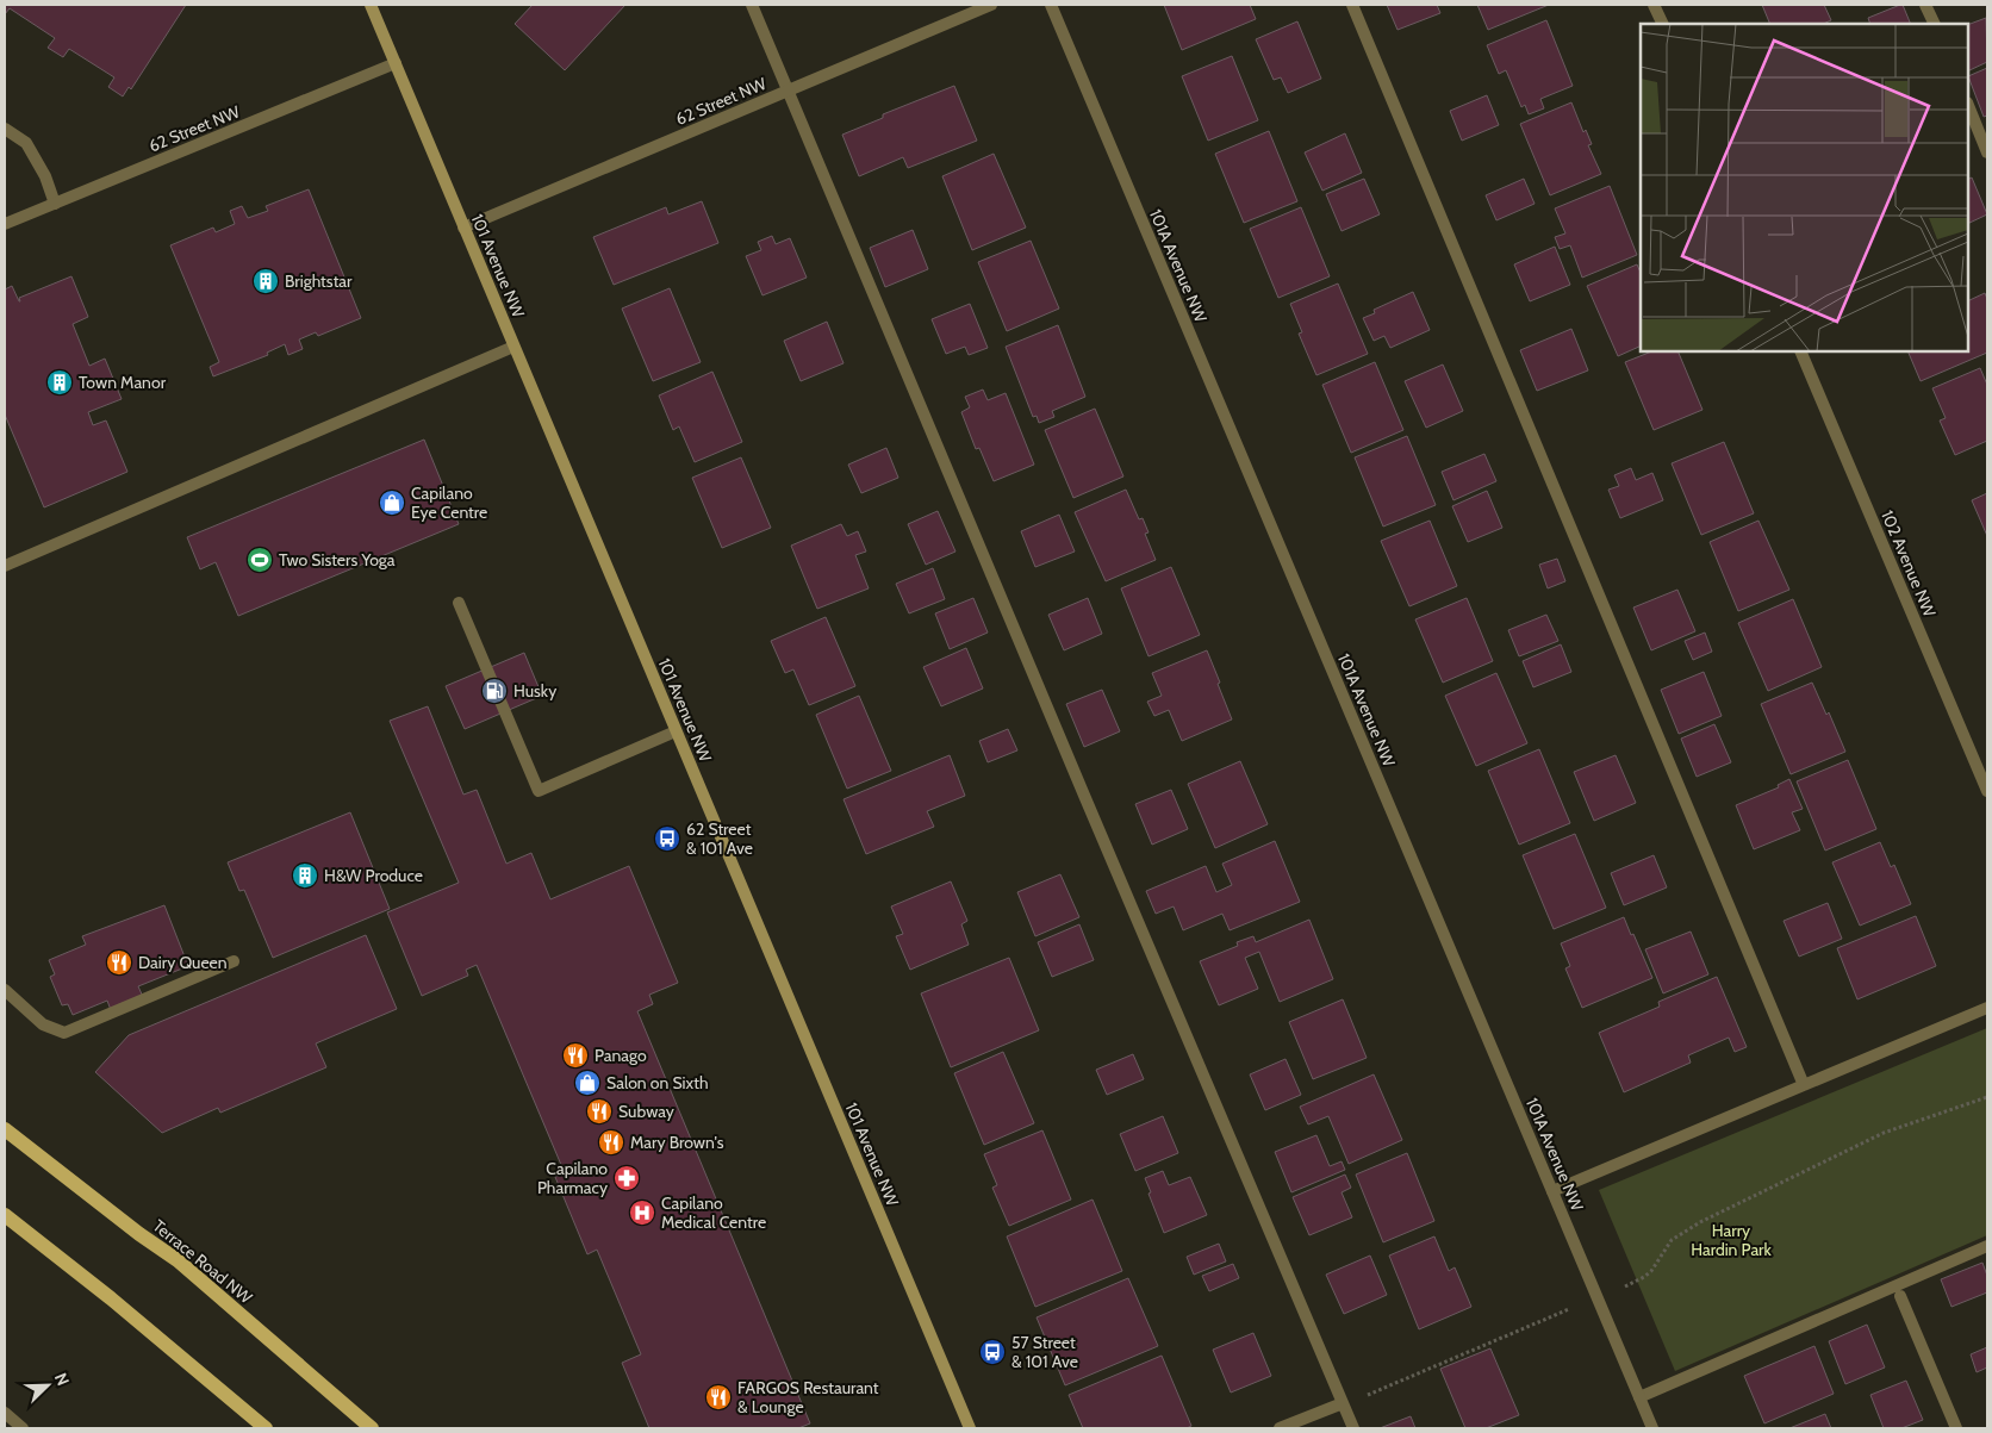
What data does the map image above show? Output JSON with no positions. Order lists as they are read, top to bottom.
{
  "streets": {
    "main road": ["101 Avenue NW", "Terrace Road NW"],
    "street": ["62 Street NW", "101A Avenue NW", "102 Avenue NW"]
  },
  "crossings": [
    ["62 Street NW", "101 Avenue NW"]
  ],
  "parks": ["Harry Hardin Park"],
  "places": {
    "building": ["Brightstar", "Town Manor", "H&W Produce"],
    "shop": ["Capilano Eye Centre", "Salon on Sixth"],
    "sports": ["Two Sisters Yoga"],
    "fuel station": ["Husky"],
    "bus stop": ["62 Street & 101 Ave", "57 Street & 101 Ave"],
    "restaurant": [
      "Dairy Queen",
      "Panago",
      "Subway",
      "Mary Brown's",
      "FARGOS Restaurant & Lounge"
    ],
    "pharmacy": ["Capilano Pharmacy"],
    "hospital": ["Capilano Medical Centre"]
  },
  "north": "top right"
}
